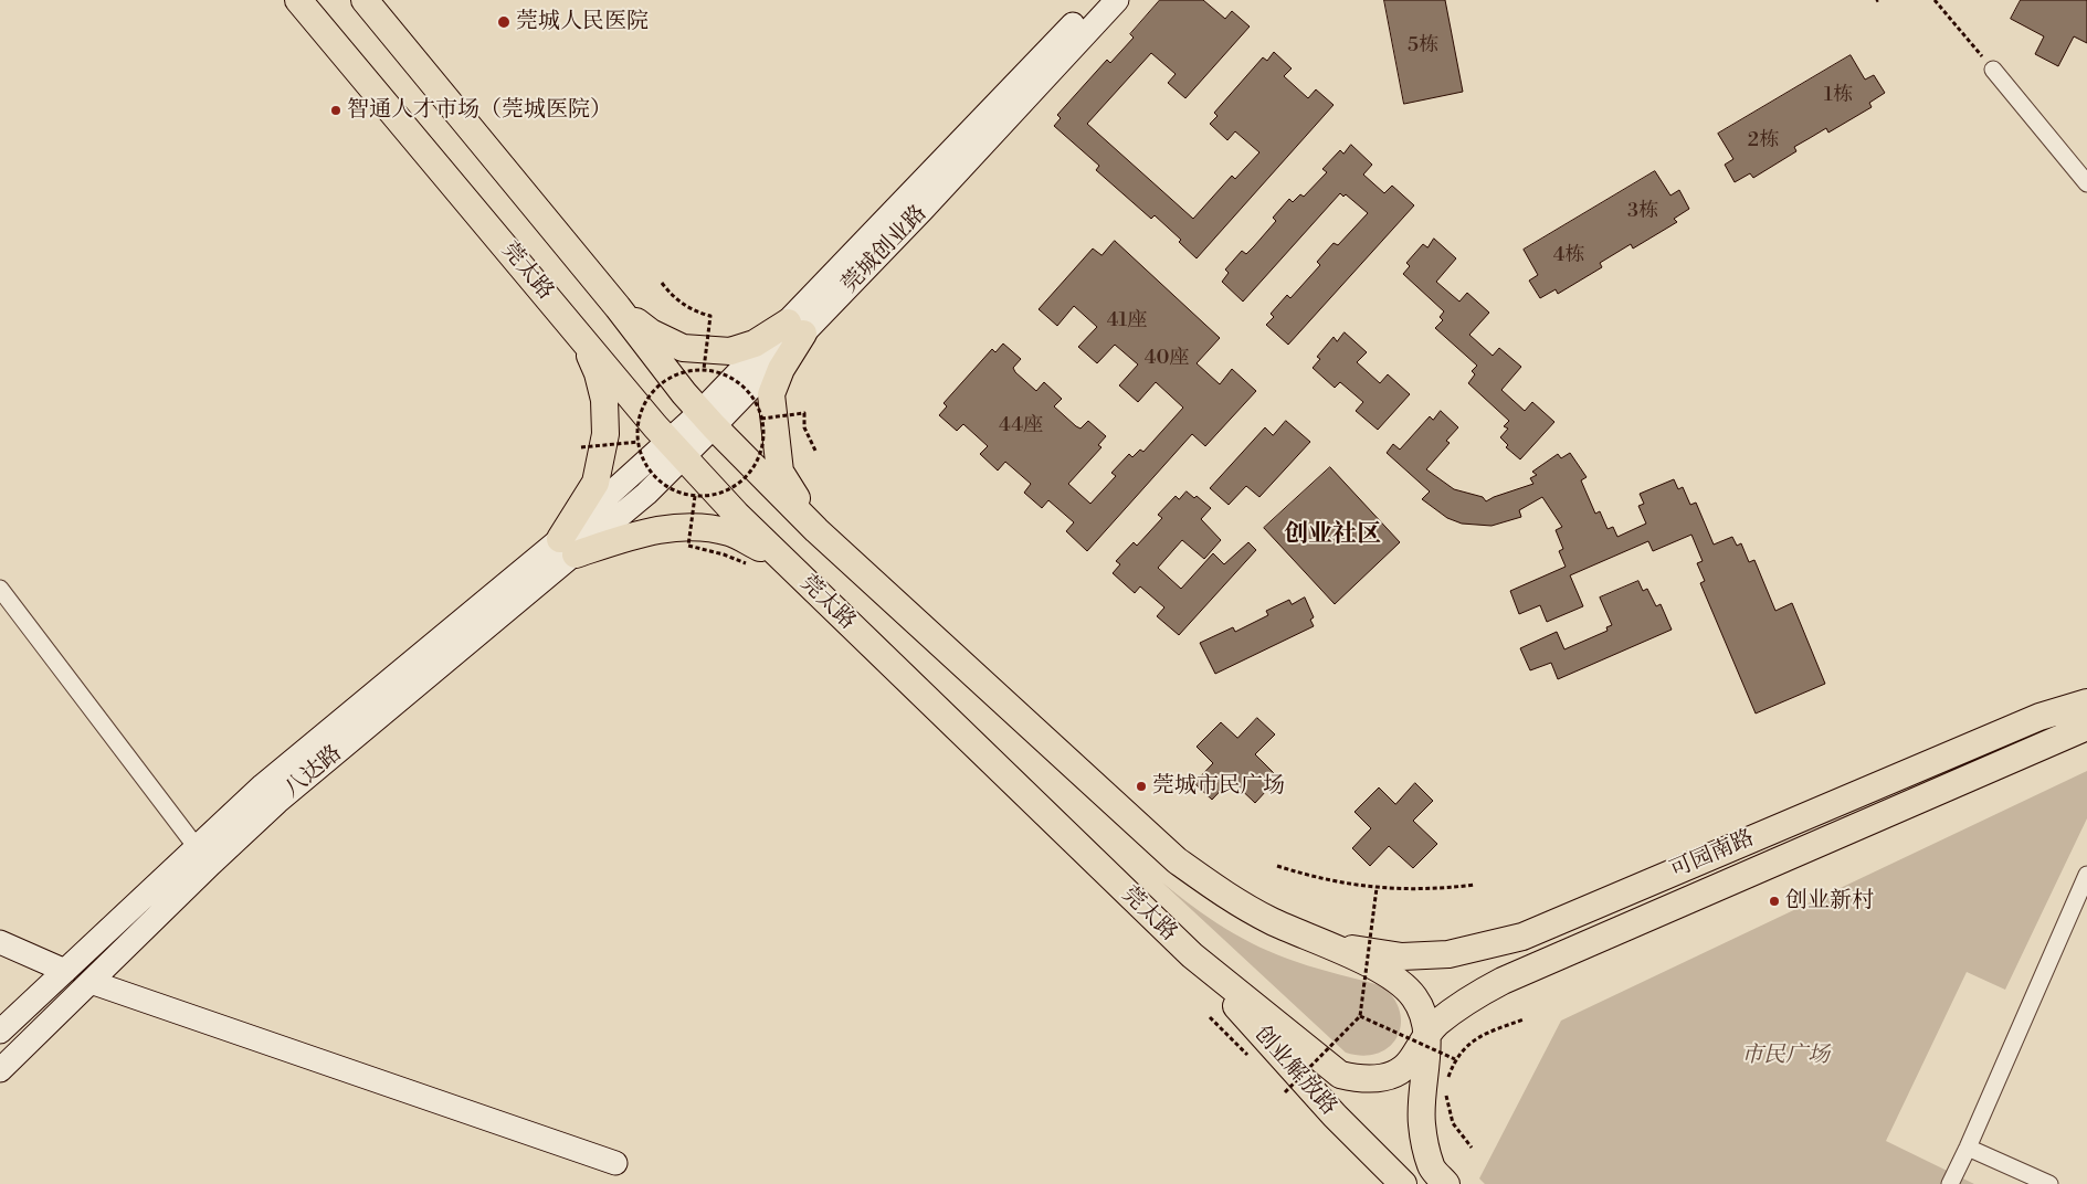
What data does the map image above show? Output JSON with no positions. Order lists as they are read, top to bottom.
{
  "streets": {
    "main road": ["莞太路", "可园南路", "创业解放路"],
    "street": ["莞城创业路", "八达路"]
  },
  "crossings": [
    ["莞城创业路", "莞太路"],
    ["莞城创业路", "八达路"],
    ["莞太路", "可园南路"],
    ["莞太路", "创业解放路"]
  ],
  "districts": ["创业社区"],
  "parks": ["市民广场"],
  "places": [
    "莞城人民医院",
    "智通人才市场（莞城医院）",
    "莞城市民广场",
    "创业新村"
  ],
  "house_numbers": [
    "5栋",
    "1栋",
    "2栋",
    "3栋",
    "4栋",
    "41座",
    "40座",
    "44座"
  ]
}
